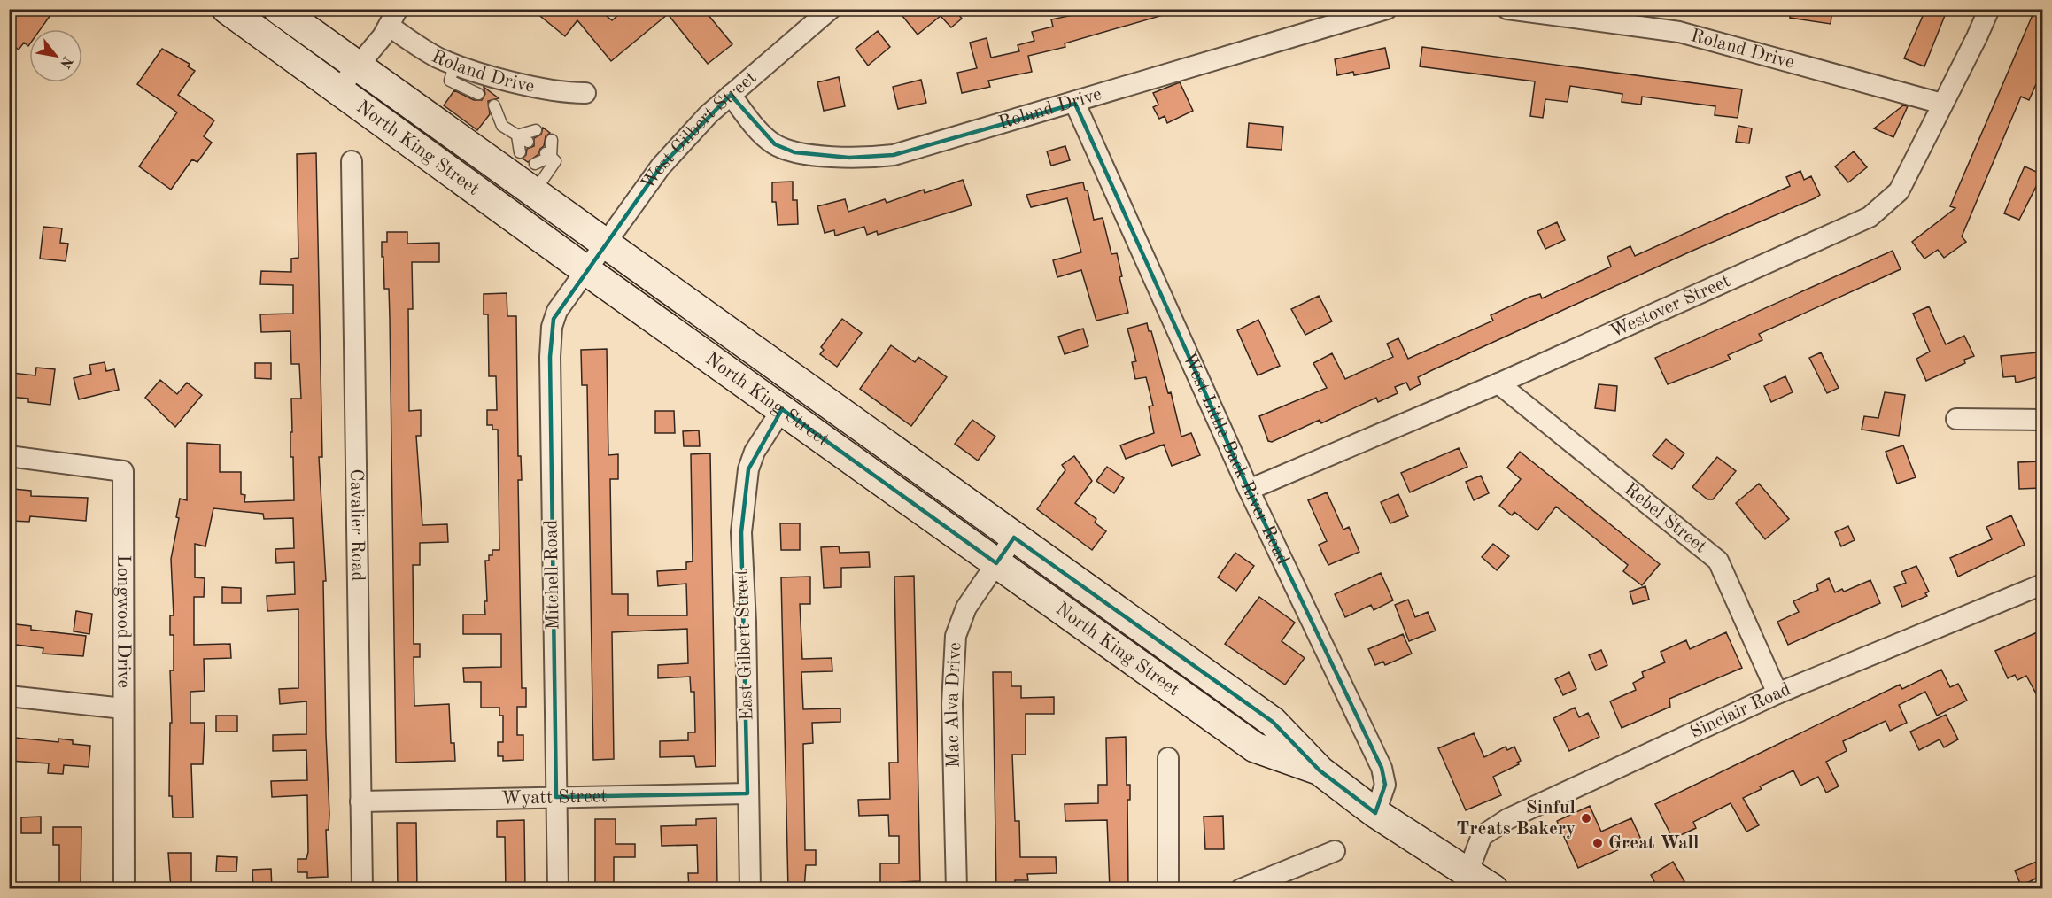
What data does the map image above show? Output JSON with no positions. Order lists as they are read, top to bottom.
{
  "streets": {
    "main road": ["North King Street"],
    "street": [
      "Roland Drive",
      "West Gilbert Street",
      "Westover Street",
      "West Little Back River Road",
      "Rebel Street",
      "Cavalier Road",
      "Mitchell Road",
      "Longwood Drive",
      "East Gilbert Street",
      "Mac Alva Drive",
      "Sinclair Road",
      "Wyatt Street"
    ]
  },
  "crossings": [
    ["Roland Drive", "West Gilbert Street"],
    ["Roland Drive", "Westover Street"],
    ["Roland Drive", "West Little Back River Road"],
    ["West Gilbert Street", "North King Street"],
    ["West Gilbert Street", "Mitchell Road"],
    ["North King Street", "West Little Back River Road"],
    ["North King Street", "Mitchell Road"],
    ["North King Street", "East Gilbert Street"],
    ["North King Street", "Mac Alva Drive"],
    ["North King Street", "Sinclair Road"],
    ["Westover Street", "West Little Back River Road"],
    ["Westover Street", "Rebel Street"],
    ["Rebel Street", "Sinclair Road"],
    ["Cavalier Road", "Wyatt Street"],
    ["Mitchell Road", "Wyatt Street"],
    ["East Gilbert Street", "Wyatt Street"]
  ],
  "places": ["Sinful Treats Bakery", "Great Wall"],
  "north": "bottom right"
}
